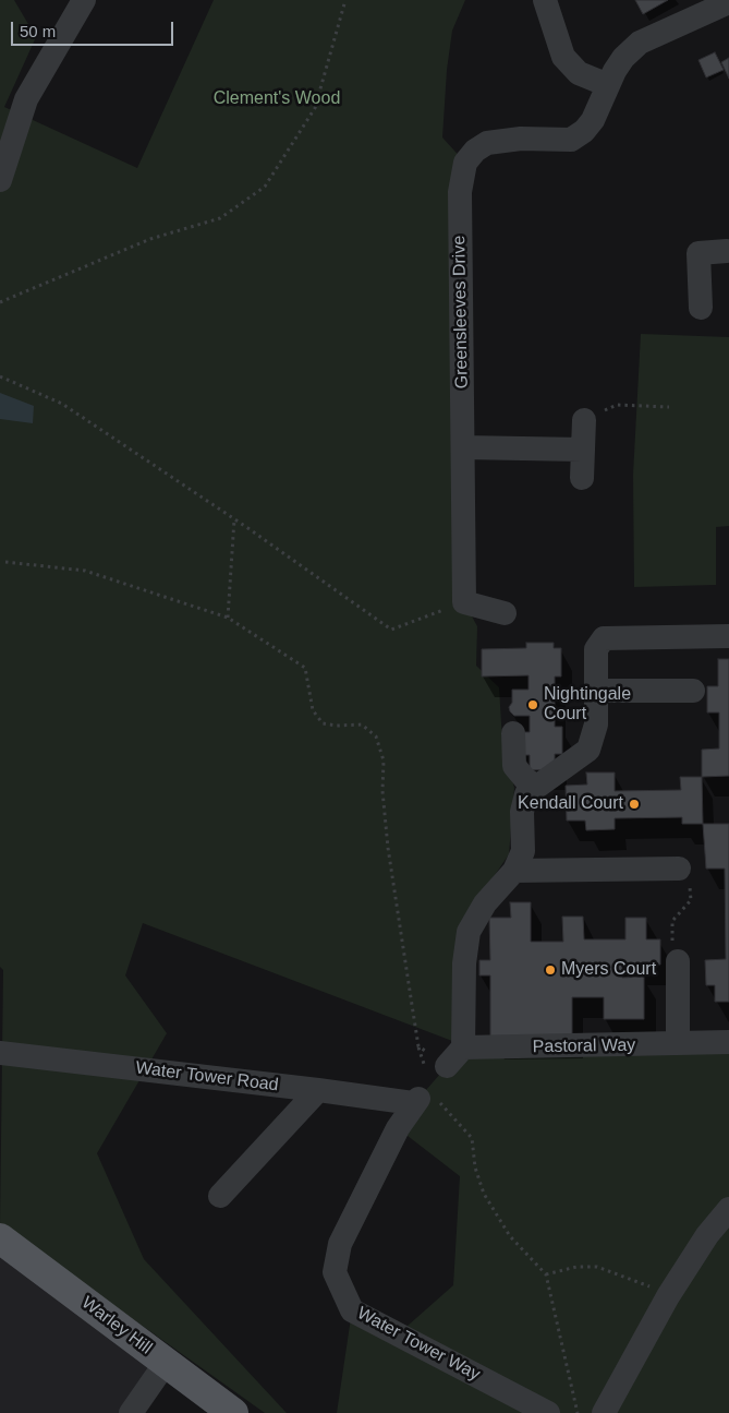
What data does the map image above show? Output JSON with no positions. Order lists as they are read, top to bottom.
{
  "streets": {
    "main road": ["Warley Hill"],
    "street": [
      "Greensleeves Drive",
      "Pastoral Way",
      "Water Tower Road",
      "Water Tower Way"
    ]
  },
  "crossings": [
    ["Water Tower Road", "Water Tower Way"]
  ],
  "parks": ["Clement's Wood"],
  "places": ["Nightingale Court", "Kendall Court", "Myers Court"],
  "scale_bar": "50 m"
}
